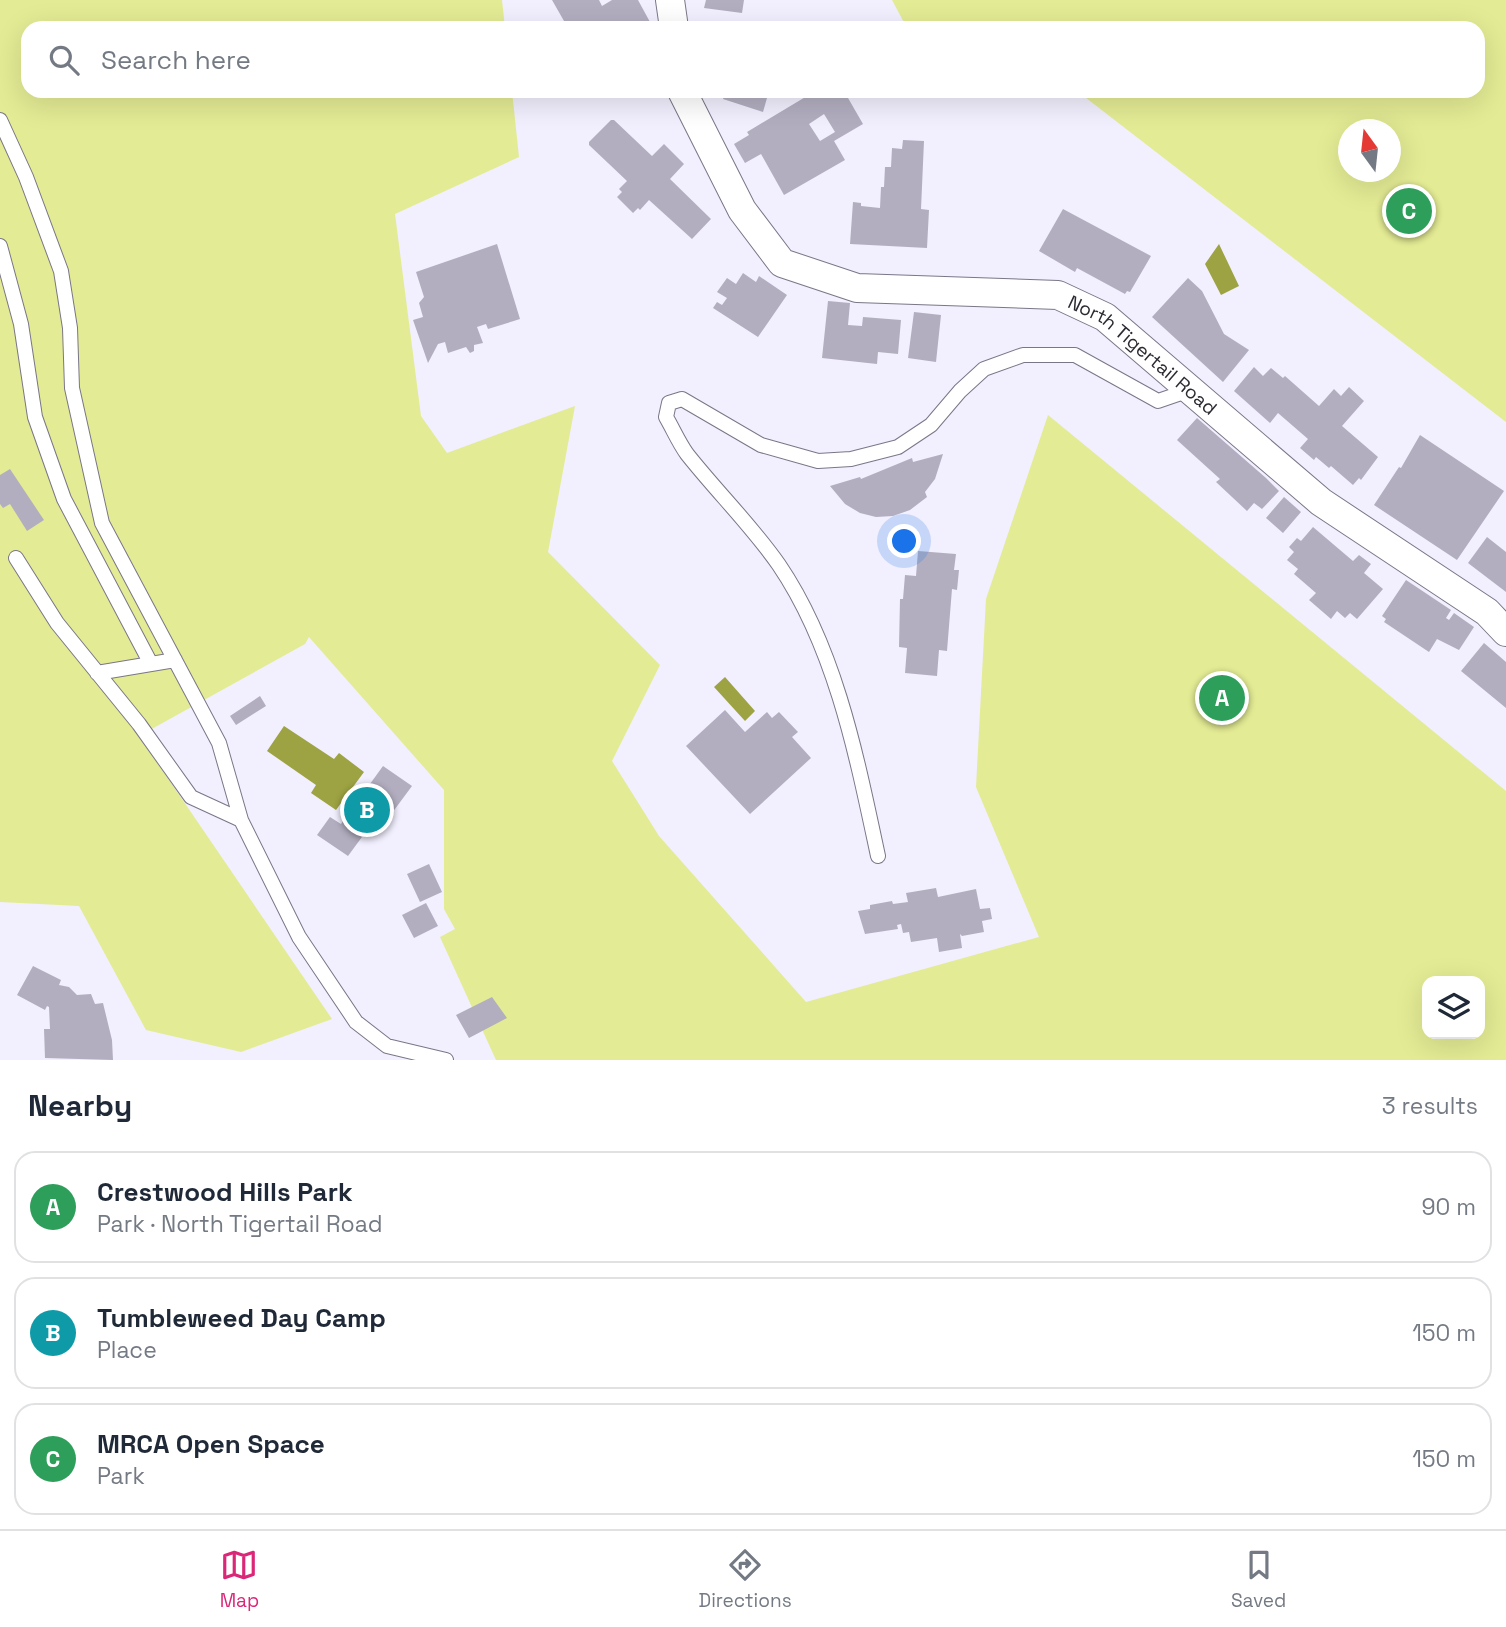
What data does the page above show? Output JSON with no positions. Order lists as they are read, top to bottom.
{
  "streets": {
    "street": ["North Tigertail Road"]
  },
  "north": "top",
  "page": {
    "search": "Search here",
    "pins": ["C", "A", "B"],
    "heading": ["Nearby", "3 results"],
    "list": [
      {
        "mark": "A",
        "name": "Crestwood Hills Park",
        "note": "Park · North Tigertail Road",
        "value": "90 m"
      },
      {
        "mark": "B",
        "name": "Tumbleweed Day Camp",
        "note": "Place",
        "value": "150 m"
      },
      {
        "mark": "C",
        "name": "MRCA Open Space",
        "note": "Park",
        "value": "150 m"
      }
    ],
    "nav": ["Map", "Directions", "Saved"]
  }
}
